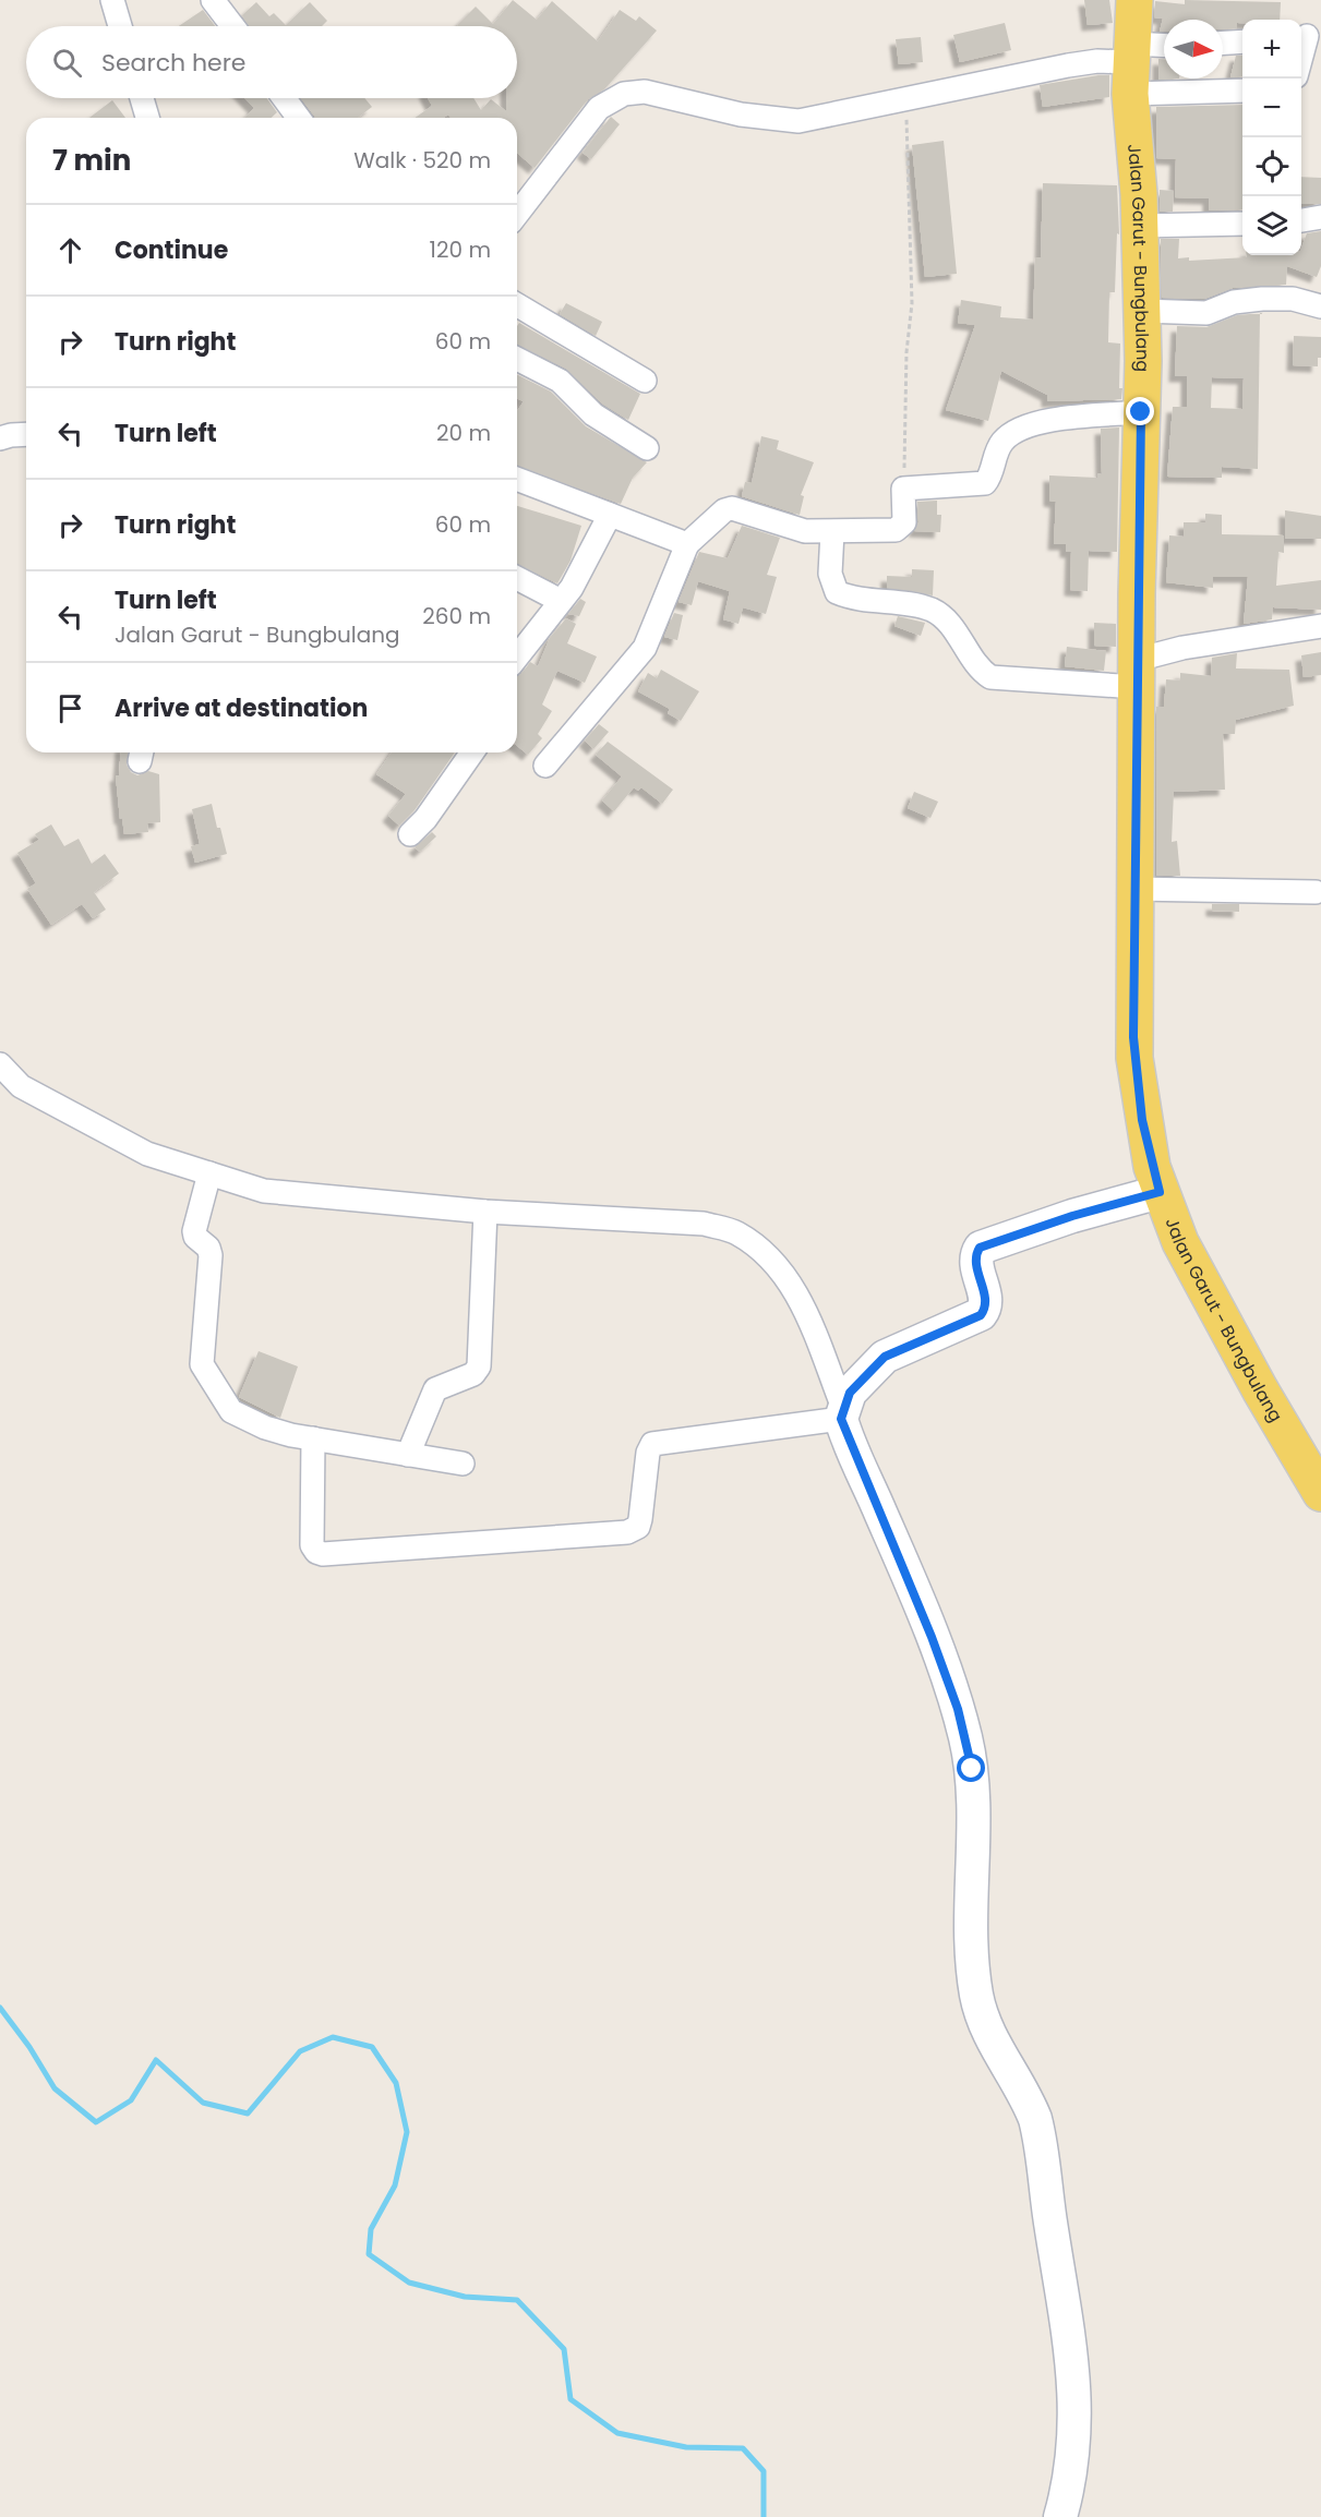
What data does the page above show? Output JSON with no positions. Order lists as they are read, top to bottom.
{
  "streets": {
    "main road": ["Jalan Garut - Bungbulang"]
  },
  "north": "right",
  "page": {
    "map_buttons": ["+", "−"],
    "search": "Search here",
    "heading": ["7 min", "Walk · 520 m"],
    "list": [
      ["Continue", "120 m"],
      ["Turn right", "60 m"],
      ["Turn left", "20 m"],
      ["Turn right", "60 m"],
      ["Turn left", "Jalan Garut - Bungbulang", "260 m"],
      "Arrive at destination"
    ]
  }
}
